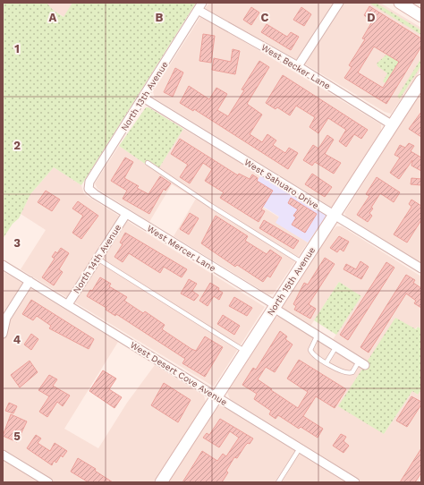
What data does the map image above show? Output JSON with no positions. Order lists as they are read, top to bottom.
{
  "streets": {
    "street": [
      "West Becker Lane",
      "North 13th Avenue",
      "West Sahuaro Drive",
      "West Mercer Lane",
      "North 14th Avenue",
      "North 15th Avenue",
      "West Desert Cove Avenue"
    ]
  },
  "crossings": [
    ["West Becker Lane", "North 13th Avenue"],
    ["West Becker Lane", "North 15th Avenue"],
    ["North 13th Avenue", "West Sahuaro Drive"],
    ["North 13th Avenue", "West Mercer Lane"],
    ["West Sahuaro Drive", "North 15th Avenue"],
    ["West Mercer Lane", "North 14th Avenue"],
    ["West Mercer Lane", "North 15th Avenue"],
    ["North 14th Avenue", "West Desert Cove Avenue"],
    ["North 15th Avenue", "West Desert Cove Avenue"]
  ],
  "grid": {
    "columns": [
      "A",
      "B",
      "C",
      "D"
    ],
    "rows": [
      "1",
      "2",
      "3",
      "4",
      "5"
    ]
  }
}
